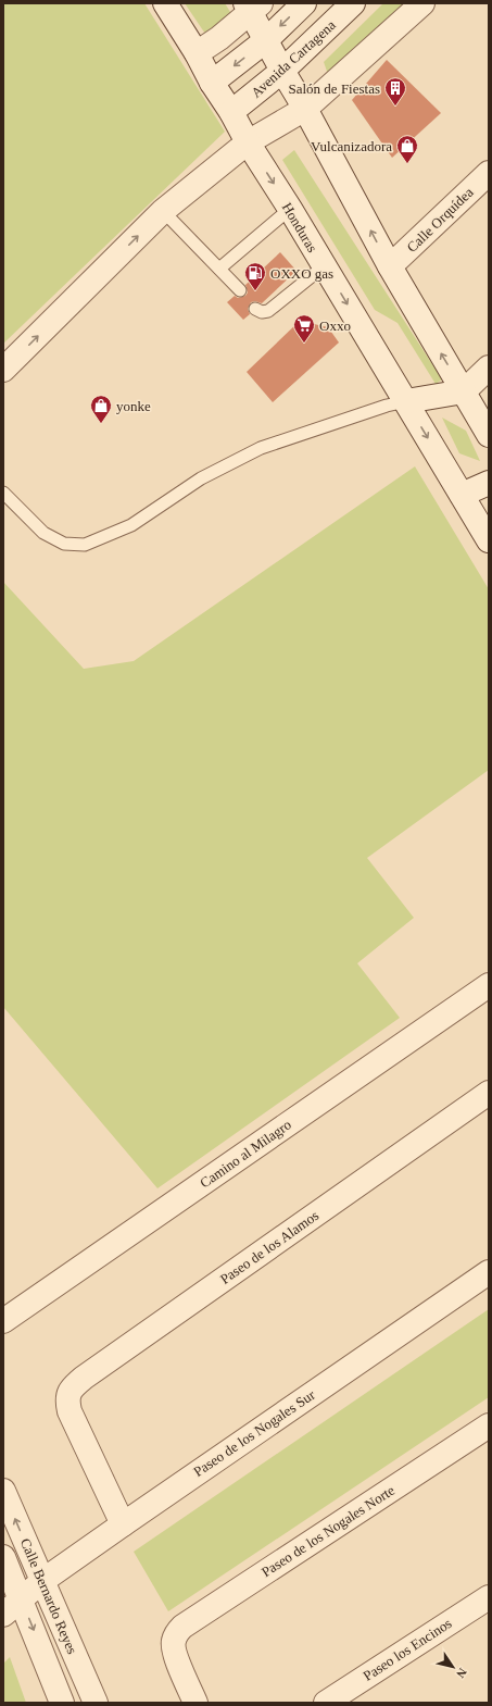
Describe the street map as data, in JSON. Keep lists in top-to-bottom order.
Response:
{
  "streets": {
    "street": [
      "Avenida Cartagena",
      "Calle Orquídea",
      "Honduras",
      "Camino al Milagro",
      "Paseo de los Alamos",
      "Paseo de los Nogales Sur",
      "Paseo de los Nogales Norte",
      "Calle Bernardo Reyes",
      "Paseo los Encinos"
    ]
  },
  "crossings": [
    ["Avenida Cartagena", "Honduras"],
    ["Paseo de los Alamos", "Paseo de los Nogales Sur"],
    ["Paseo de los Nogales Sur", "Calle Bernardo Reyes"]
  ],
  "places": {
    "building": ["Salón de Fiestas"],
    "shop": ["Vulcanizadora", "yonke"],
    "fuel station": ["OXXO gas"],
    "supermarket": ["Oxxo"]
  },
  "north": "bottom right"
}
